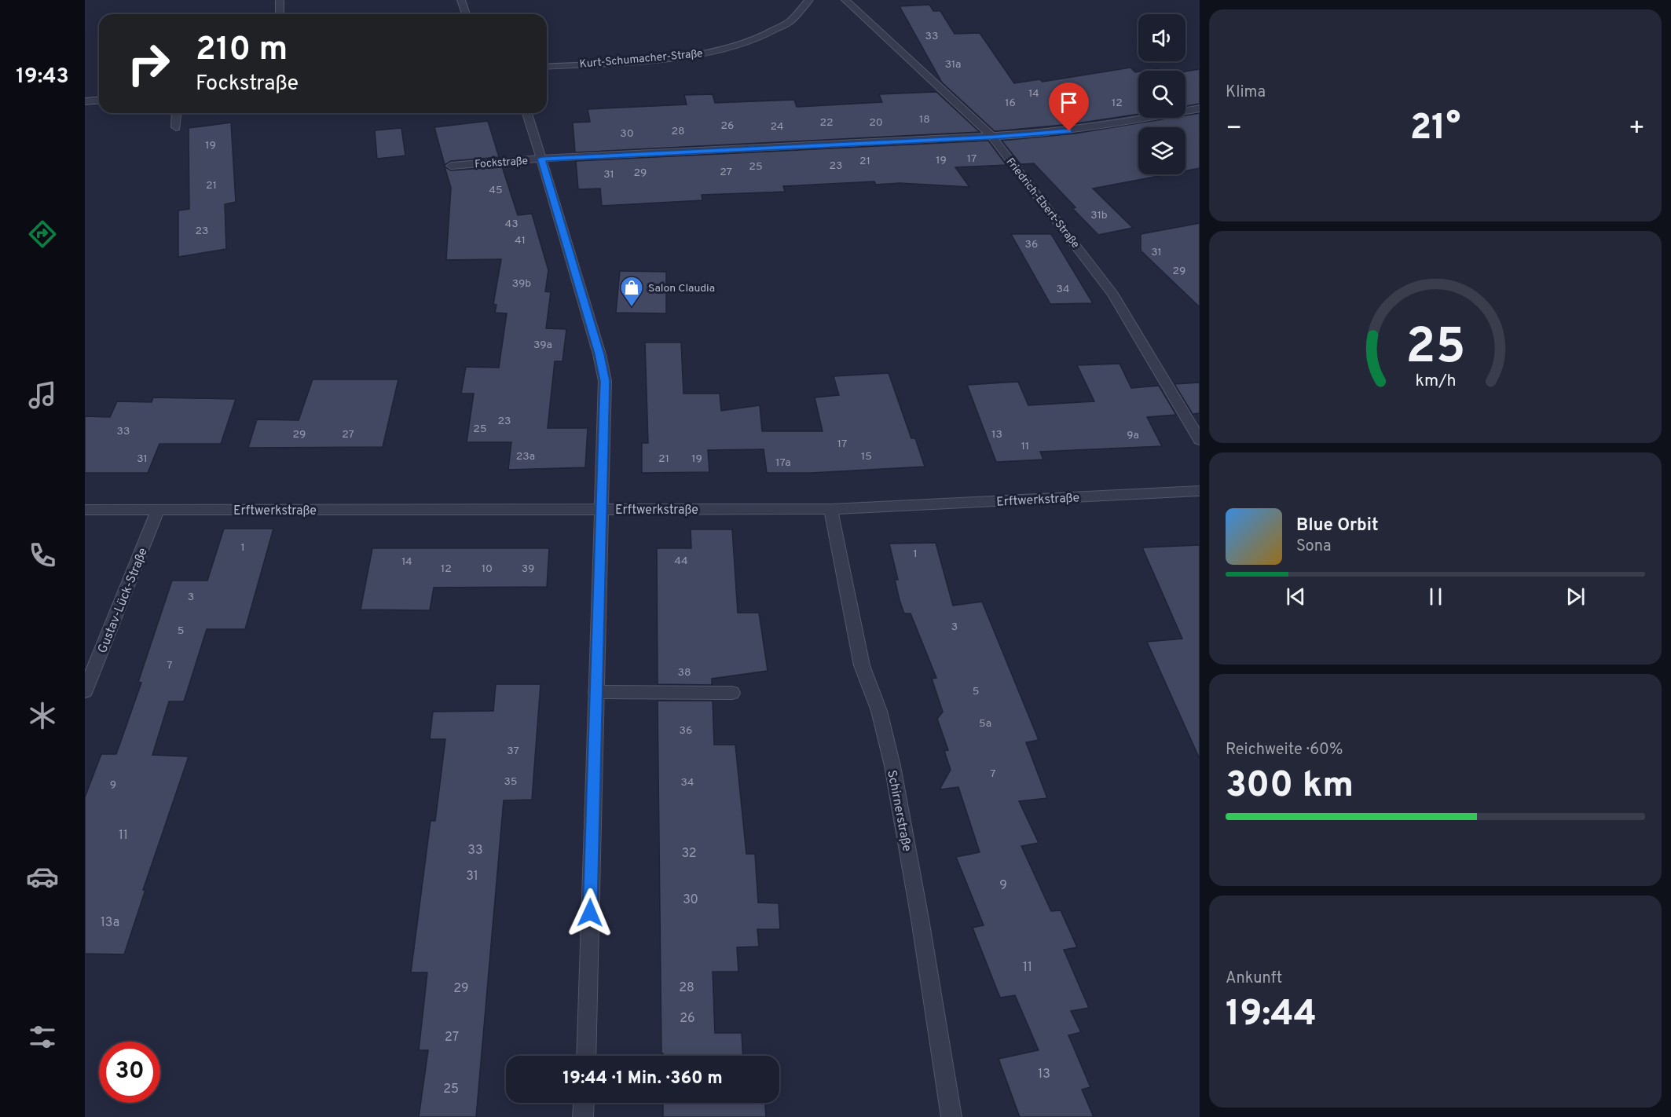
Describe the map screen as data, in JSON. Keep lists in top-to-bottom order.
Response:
{
  "streets": {
    "street": [
      "Kurt-Schumacher-Straße",
      "Fockstraße",
      "Friedrich-Ebert-Straße",
      "Erftwerkstraße",
      "Gustav-Lück-Straße",
      "Schirnerstraße"
    ]
  },
  "crossings": [
    ["Fockstraße", "Friedrich-Ebert-Straße"],
    ["Erftwerkstraße", "Gustav-Lück-Straße"],
    ["Erftwerkstraße", "Schirnerstraße"]
  ],
  "places": {
    "shop": ["Salon Claudia"]
  },
  "house_numbers": [
    "33",
    "31a",
    "14",
    "16",
    "12",
    "18",
    "22",
    "20",
    "26",
    "24",
    "28",
    "30",
    "19",
    "17",
    "19",
    "21",
    "23",
    "25",
    "27",
    "29",
    "31",
    "21",
    "45",
    "31b",
    "43",
    "23",
    "41",
    "36",
    "31",
    "29",
    "39b",
    "34",
    "39a",
    "23",
    "25",
    "33",
    "29",
    "27",
    "13",
    "9a",
    "17",
    "11",
    "23a",
    "15",
    "31",
    "21",
    "19",
    "17a",
    "1",
    "1",
    "44",
    "14",
    "12",
    "10",
    "39",
    "3",
    "3",
    "5",
    "7",
    "38",
    "5",
    "5a",
    "36",
    "37",
    "7",
    "35",
    "34",
    "9",
    "11",
    "33",
    "32",
    "31",
    "9",
    "30",
    "13a",
    "11",
    "28",
    "29",
    "26",
    "27",
    "13",
    "25"
  ],
  "page": {
    "tabs": "19:43",
    "tile": [
      "Klima",
      ["Reichweite · 60%", "300 km"],
      ["Ankunft", "19:44"]
    ],
    "turn": ["210 m", "Fockstraße"],
    "heat": ["−", "21°", "+"],
    "song": ["Blue Orbit", "Sona"],
    "limit": "30",
    "trip": "19:44 · 1 Min. · 360 m",
    "gauge": ["25", "km/h"]
  }
}
